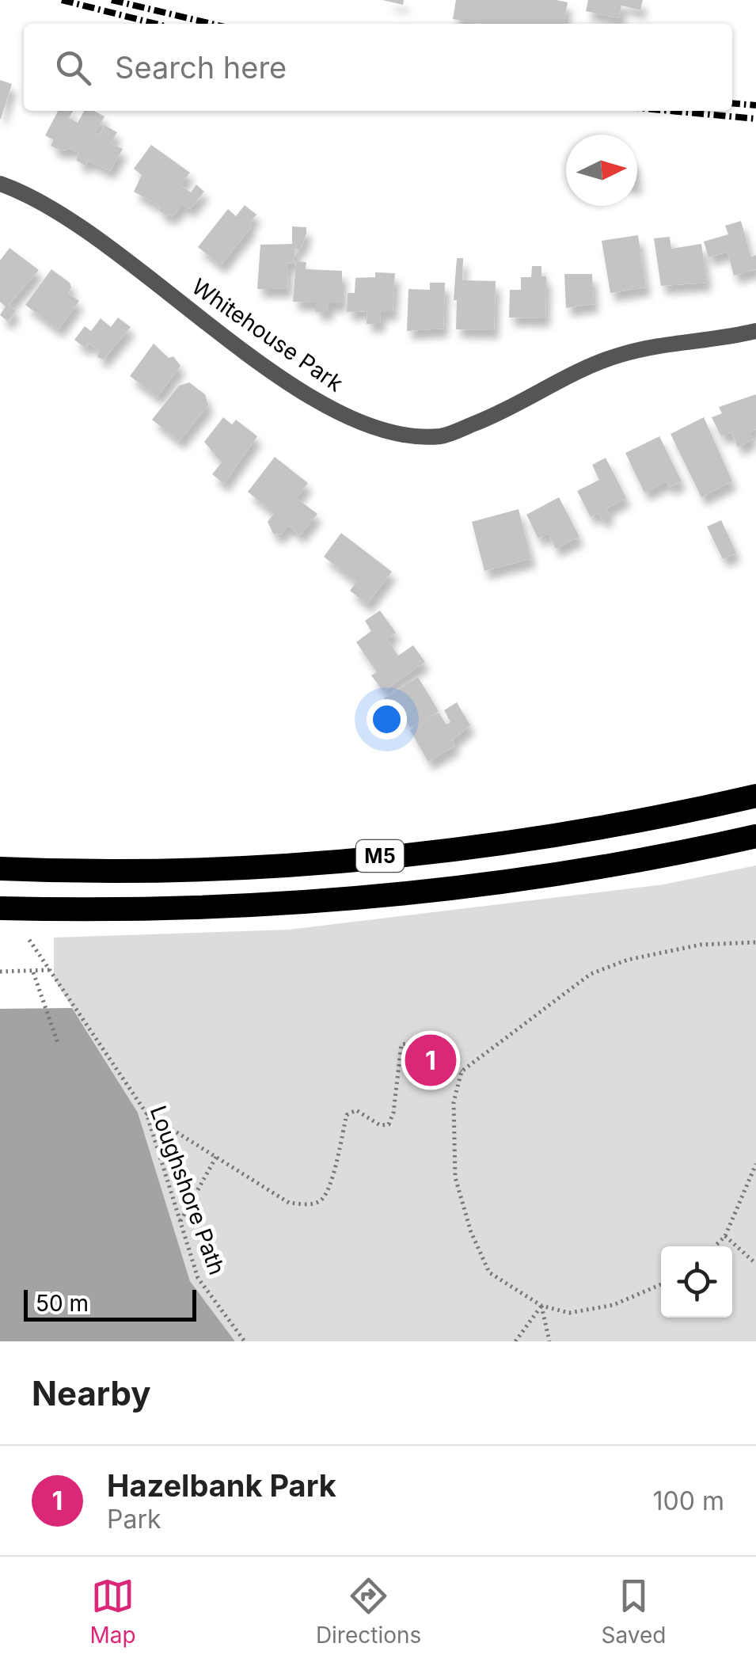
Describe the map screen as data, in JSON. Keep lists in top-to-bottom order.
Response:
{
  "streets": {
    "highway": ["M5"],
    "street": ["Whitehouse Park"],
    "path": ["Loughshore Path"]
  },
  "scale_bar": "50 m",
  "north": "right",
  "page": {
    "search": "Search here",
    "pins": "1",
    "scale": "50 m",
    "heading": "Nearby",
    "list": [
      {
        "mark": "1",
        "name": "Hazelbank Park",
        "note": "Park",
        "value": "100 m"
      }
    ],
    "nav": ["Map", "Directions", "Saved"]
  }
}
